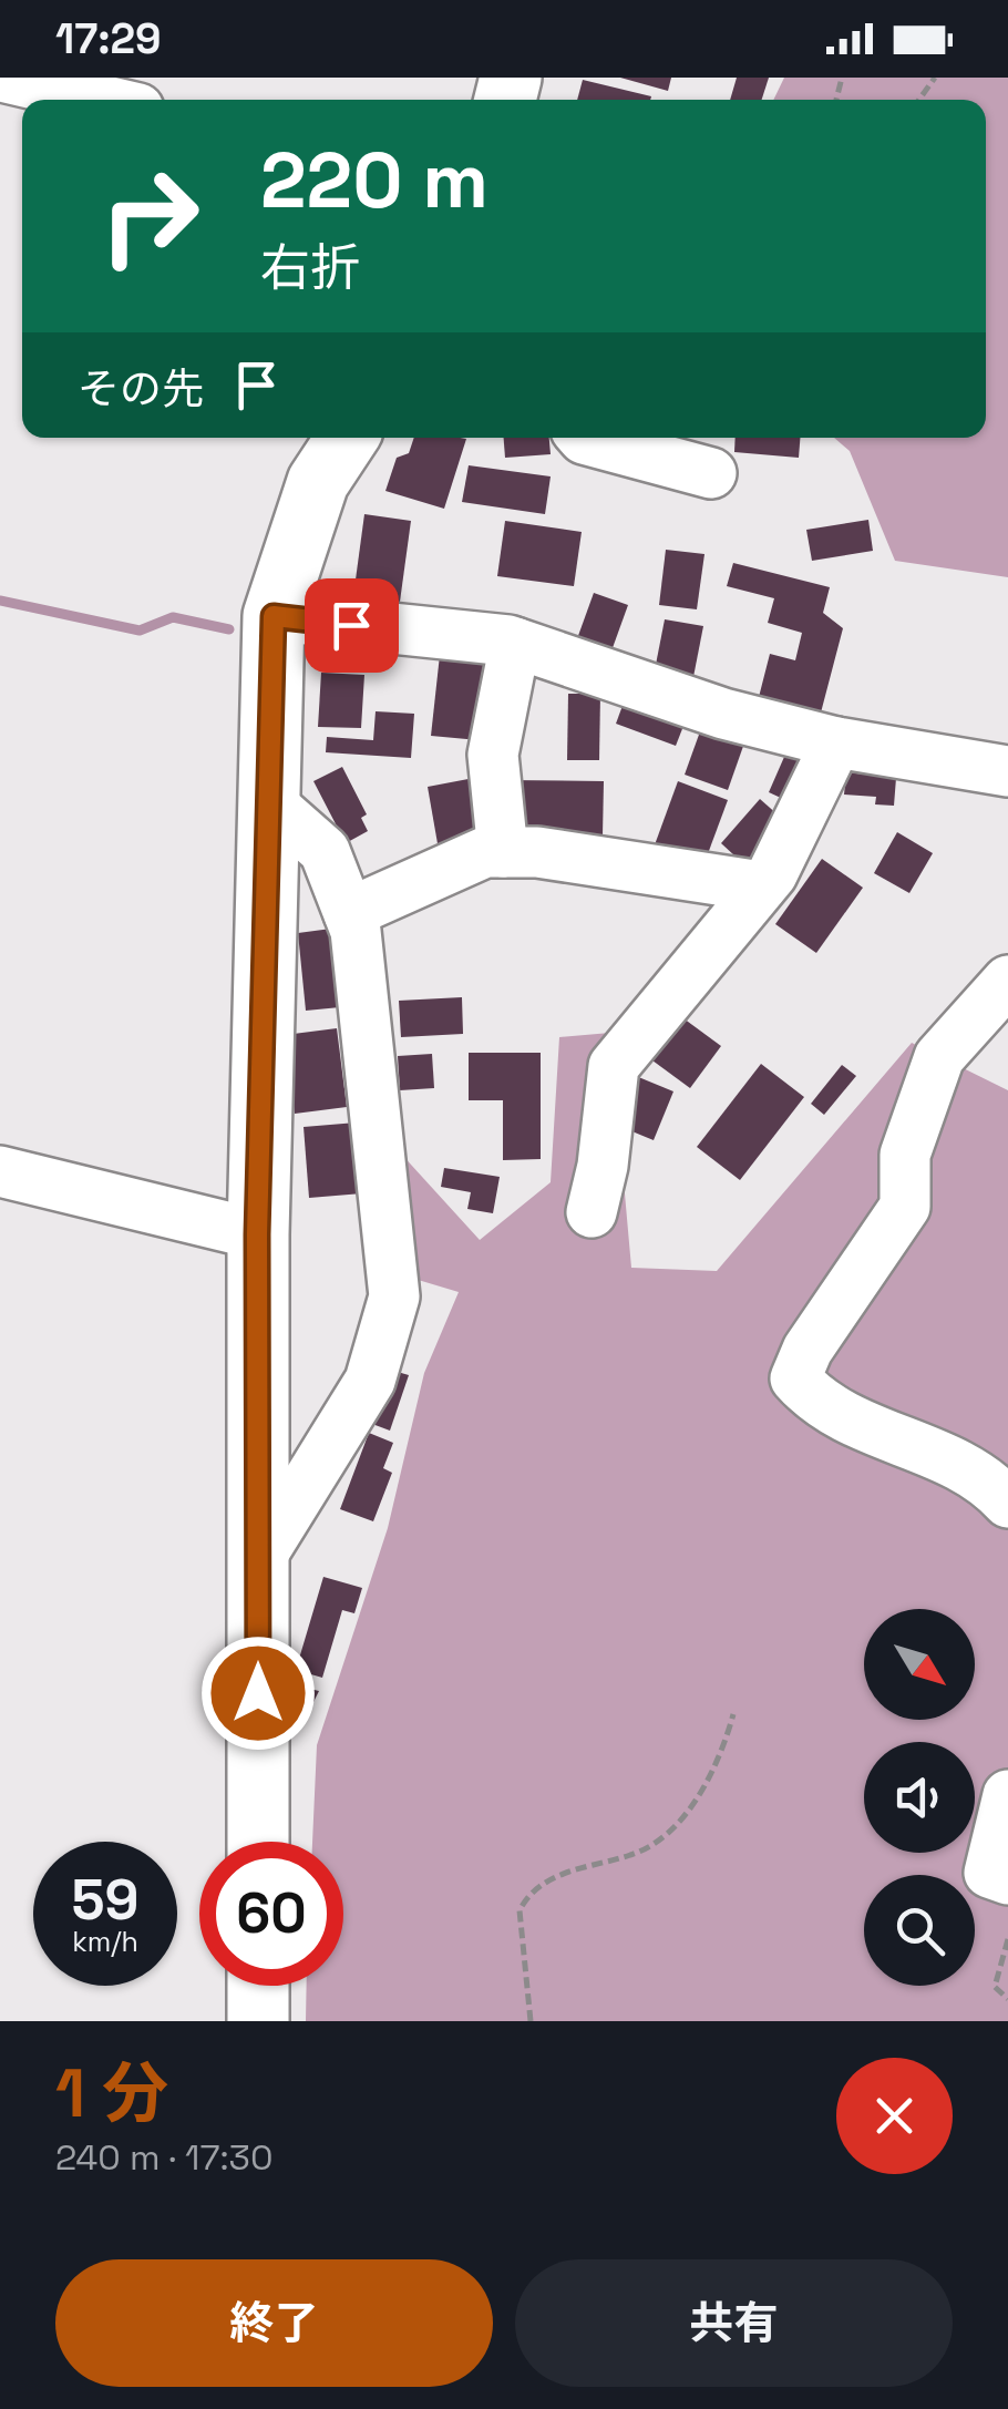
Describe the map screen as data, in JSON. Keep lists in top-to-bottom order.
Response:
{
  "north": "bottom right",
  "page": {
    "status": "17:29",
    "turn": ["220 m", "右折"],
    "then": "その先",
    "speed": "59 km/h",
    "limit": "60",
    "heading": ["1 分", "240 m · 17:30"],
    "buttons": ["終了", "共有"]
  }
}
